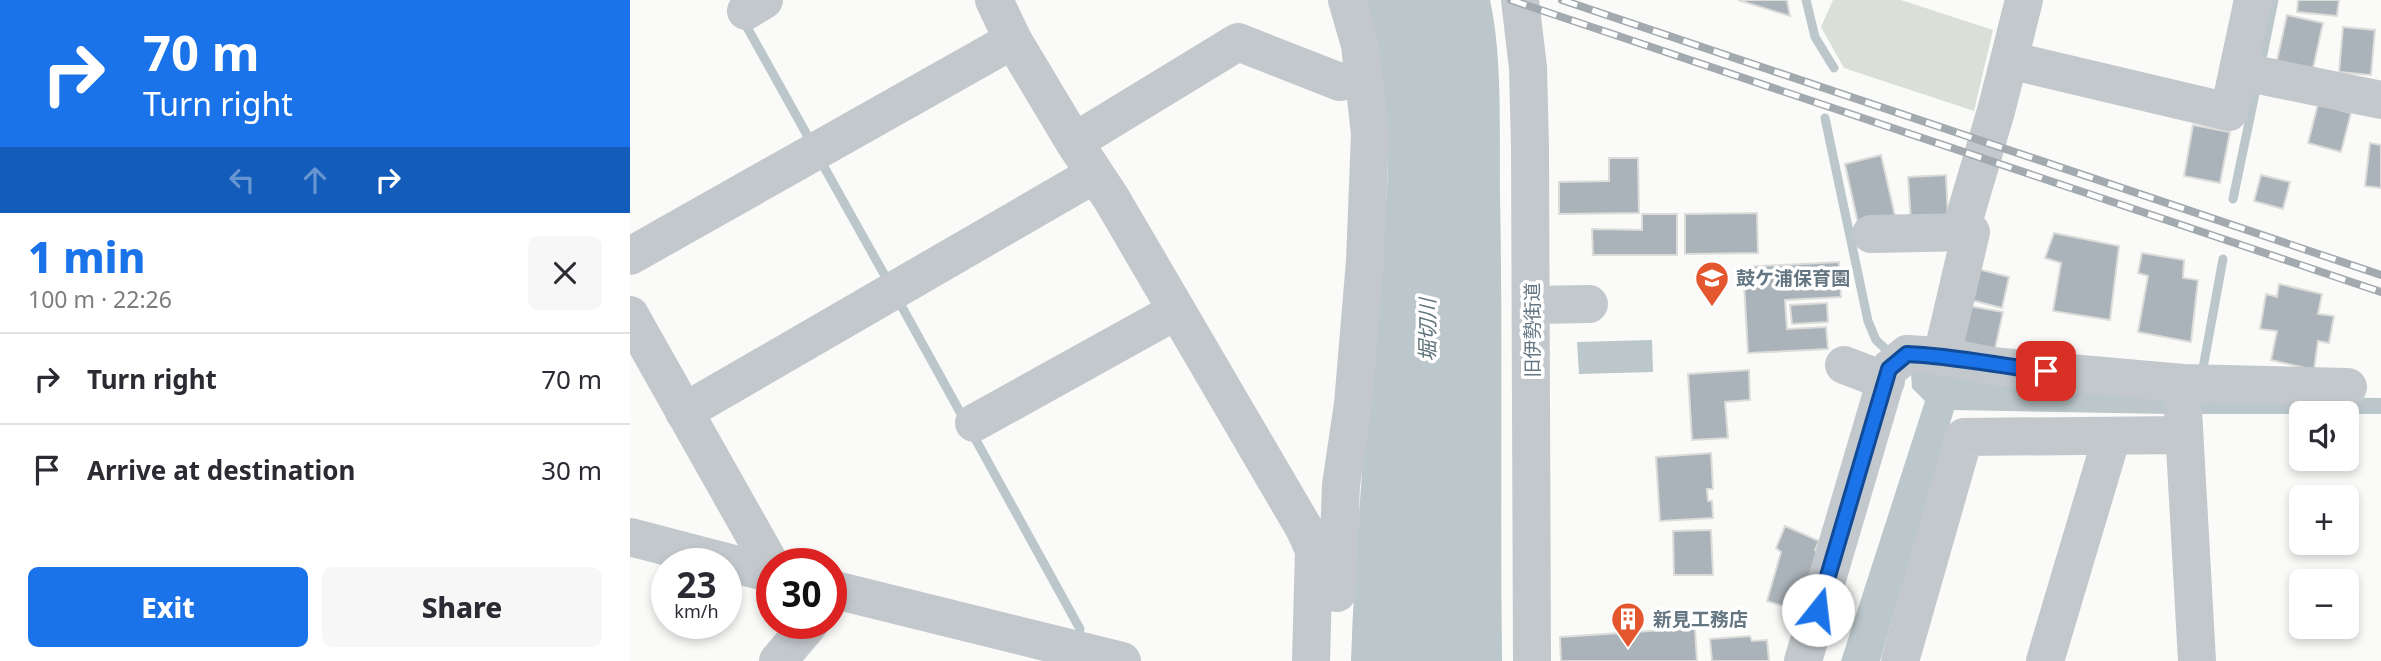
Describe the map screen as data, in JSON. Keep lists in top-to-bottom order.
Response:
{
  "streets": {
    "street": ["旧伊勢街道"]
  },
  "water": ["堀切川"],
  "places": {
    "school or university": ["鼓ケ浦保育園"],
    "building": ["新見工務店"]
  },
  "page": {
    "turn": ["70 m", "Turn right"],
    "heading": ["1 min", "100 m · 22:26"],
    "list": [
      {
        "name": "Turn right",
        "value": "70 m"
      },
      {
        "name": "Arrive at destination",
        "value": "30 m"
      }
    ],
    "map_buttons": ["+", "−"],
    "speed": "23 km/h",
    "limit": "30",
    "buttons": ["Exit", "Share"]
  }
}
